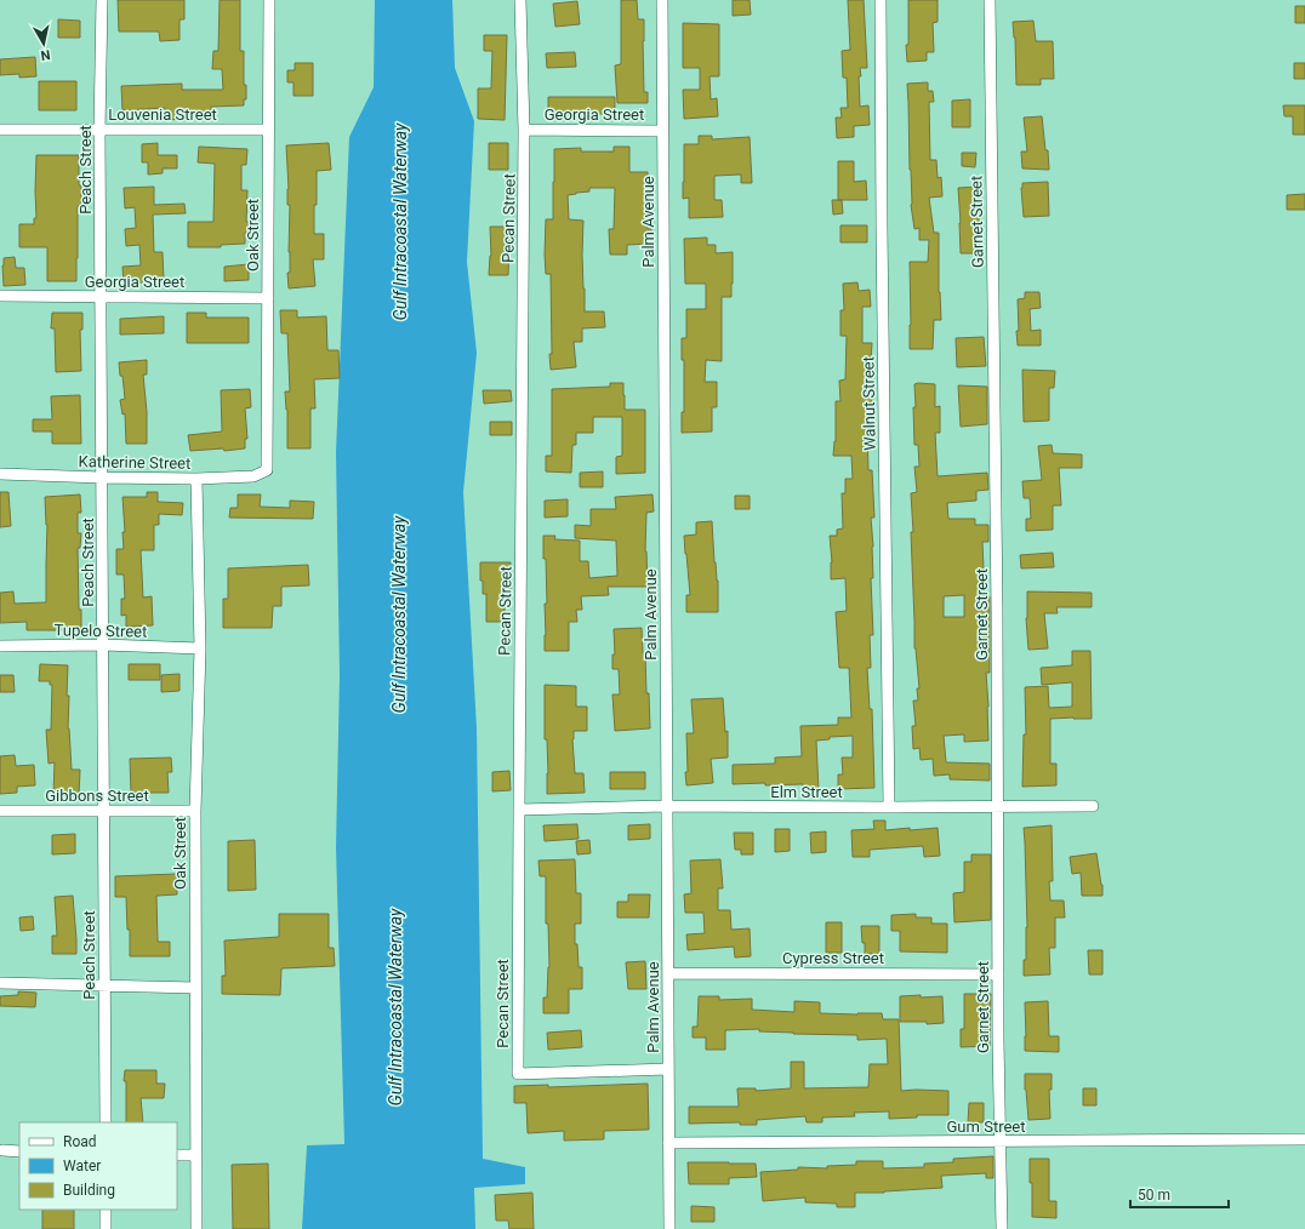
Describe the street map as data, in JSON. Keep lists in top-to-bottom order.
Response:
{
  "streets": {
    "street": [
      "Louvenia Street",
      "Georgia Street",
      "Peach Street",
      "Pecan Street",
      "Palm Avenue",
      "Garnet Street",
      "Oak Street",
      "Walnut Street",
      "Katherine Street",
      "Tupelo Street",
      "Elm Street",
      "Gibbons Street",
      "Cypress Street",
      "Gum Street"
    ]
  },
  "crossings": [
    ["Louvenia Street", "Peach Street"],
    ["Louvenia Street", "Oak Street"],
    ["Georgia Street", "Peach Street"],
    ["Georgia Street", "Pecan Street"],
    ["Georgia Street", "Palm Avenue"],
    ["Georgia Street", "Oak Street"],
    ["Peach Street", "Katherine Street"],
    ["Peach Street", "Tupelo Street"],
    ["Peach Street", "Gibbons Street"],
    ["Pecan Street", "Palm Avenue"],
    ["Pecan Street", "Elm Street"],
    ["Palm Avenue", "Elm Street"],
    ["Palm Avenue", "Cypress Street"],
    ["Palm Avenue", "Gum Street"],
    ["Garnet Street", "Elm Street"],
    ["Garnet Street", "Cypress Street"],
    ["Garnet Street", "Gum Street"],
    ["Oak Street", "Katherine Street"],
    ["Oak Street", "Tupelo Street"],
    ["Oak Street", "Gibbons Street"],
    ["Walnut Street", "Elm Street"]
  ],
  "water": ["Gulf Intracoastal Waterway"],
  "legend": ["Road", "Water", "Building"],
  "scale_bar": "50 m",
  "north": "bottom"
}
